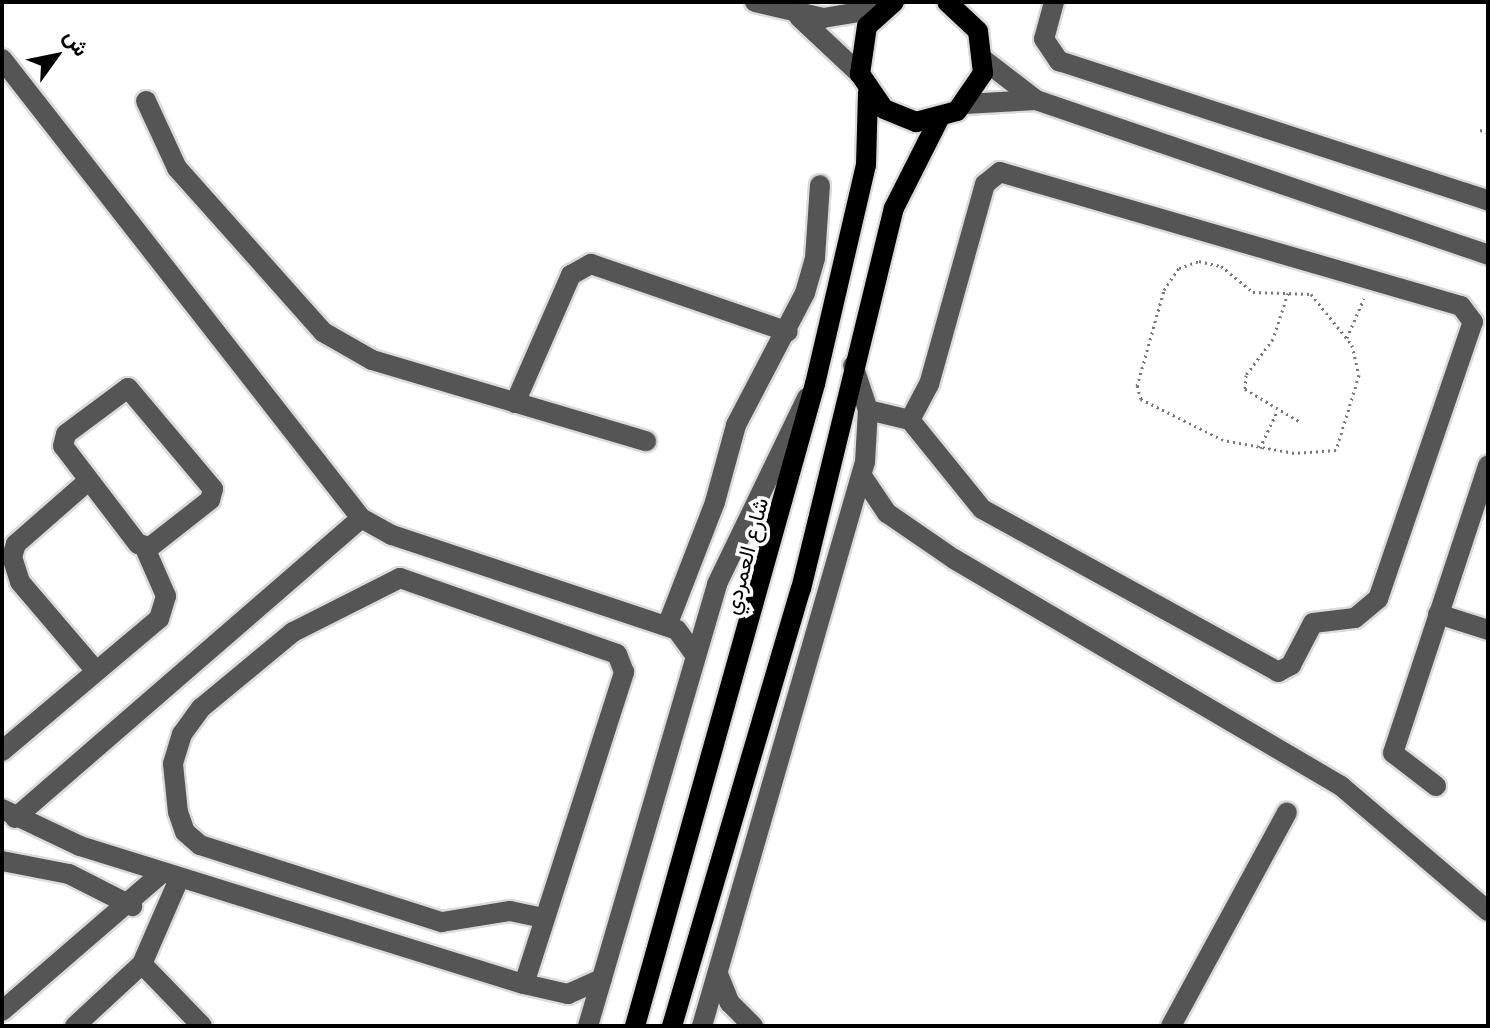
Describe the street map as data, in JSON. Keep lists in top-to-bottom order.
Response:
{
  "streets": {
    "main road": ["شارع العمردي"]
  },
  "north": "top right"
}
